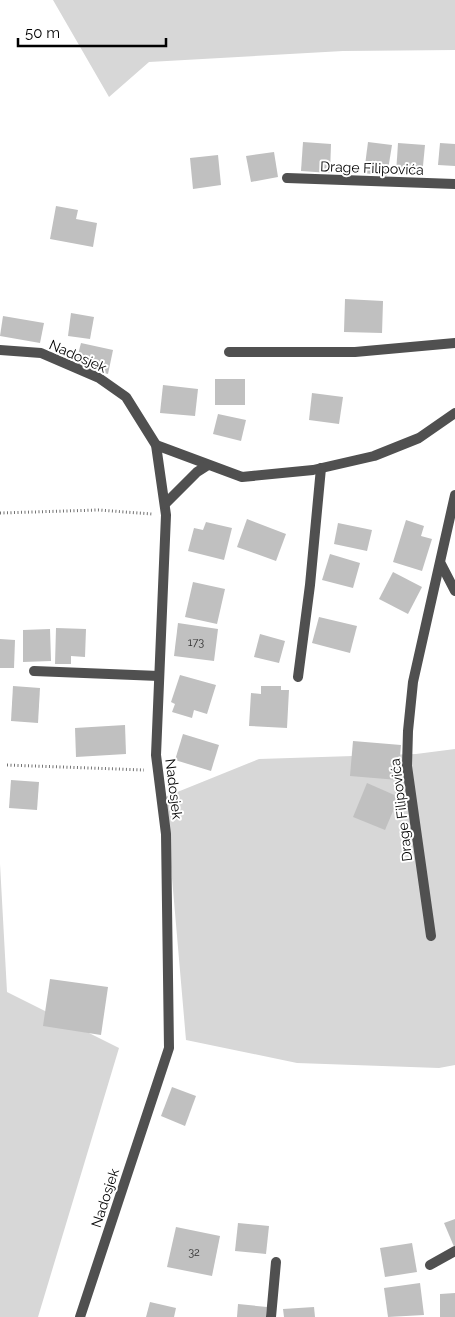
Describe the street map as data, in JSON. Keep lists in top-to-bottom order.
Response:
{
  "streets": {
    "street": ["Drage Filipovića", "Nadosjek"]
  },
  "house_numbers": ["173", "32"],
  "scale_bar": "50 m"
}
